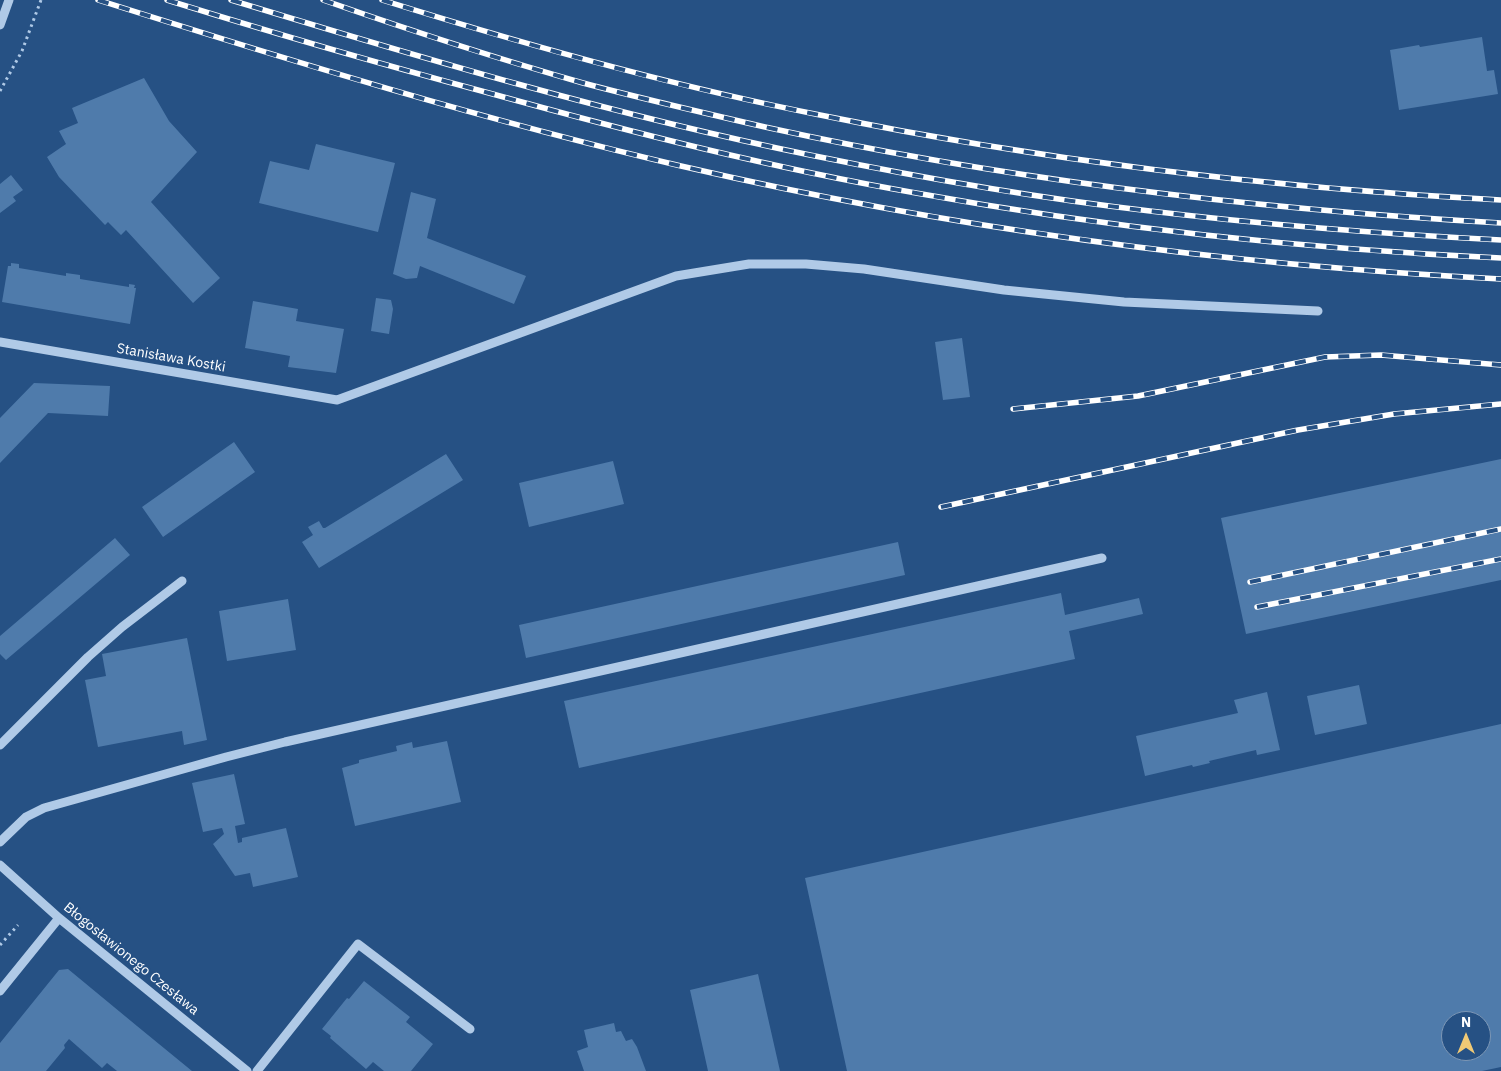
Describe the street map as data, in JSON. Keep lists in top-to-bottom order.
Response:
{
  "streets": {
    "street": ["Stanisława Kostki", "Błogosławionego Czesława"]
  },
  "north": "top"
}
